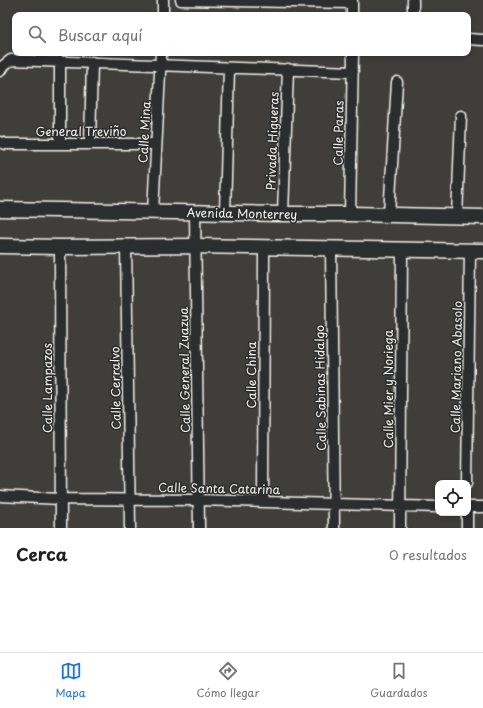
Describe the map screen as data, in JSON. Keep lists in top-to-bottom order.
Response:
{
  "streets": {
    "street": [
      "General Treviño",
      "Calle Mina",
      "Calle Paras",
      "Privada Higueras",
      "Avenida Monterrey",
      "Calle Mariano Abasolo",
      "Calle General Zuazua",
      "Calle China",
      "Calle Lampazos",
      "Calle Cerralvo",
      "Calle Sabinas Hidalgo",
      "Calle Mier y Noriega",
      "Calle Santa Catarina"
    ]
  },
  "crossings": [
    ["General Treviño", "Calle Mina"],
    ["Calle Mina", "Avenida Monterrey"],
    ["Calle Paras", "Avenida Monterrey"],
    ["Privada Higueras", "Avenida Monterrey"],
    ["Avenida Monterrey", "Calle General Zuazua"],
    ["Calle General Zuazua", "Calle Santa Catarina"],
    ["Calle China", "Calle Santa Catarina"],
    ["Calle Lampazos", "Calle Santa Catarina"],
    ["Calle Cerralvo", "Calle Santa Catarina"],
    ["Calle Sabinas Hidalgo", "Calle Santa Catarina"],
    ["Calle Mier y Noriega", "Calle Santa Catarina"]
  ],
  "page": {
    "search": "Buscar aquí",
    "heading": ["Cerca", "0 resultados"],
    "nav": ["Mapa", "Cómo llegar", "Guardados"]
  }
}
